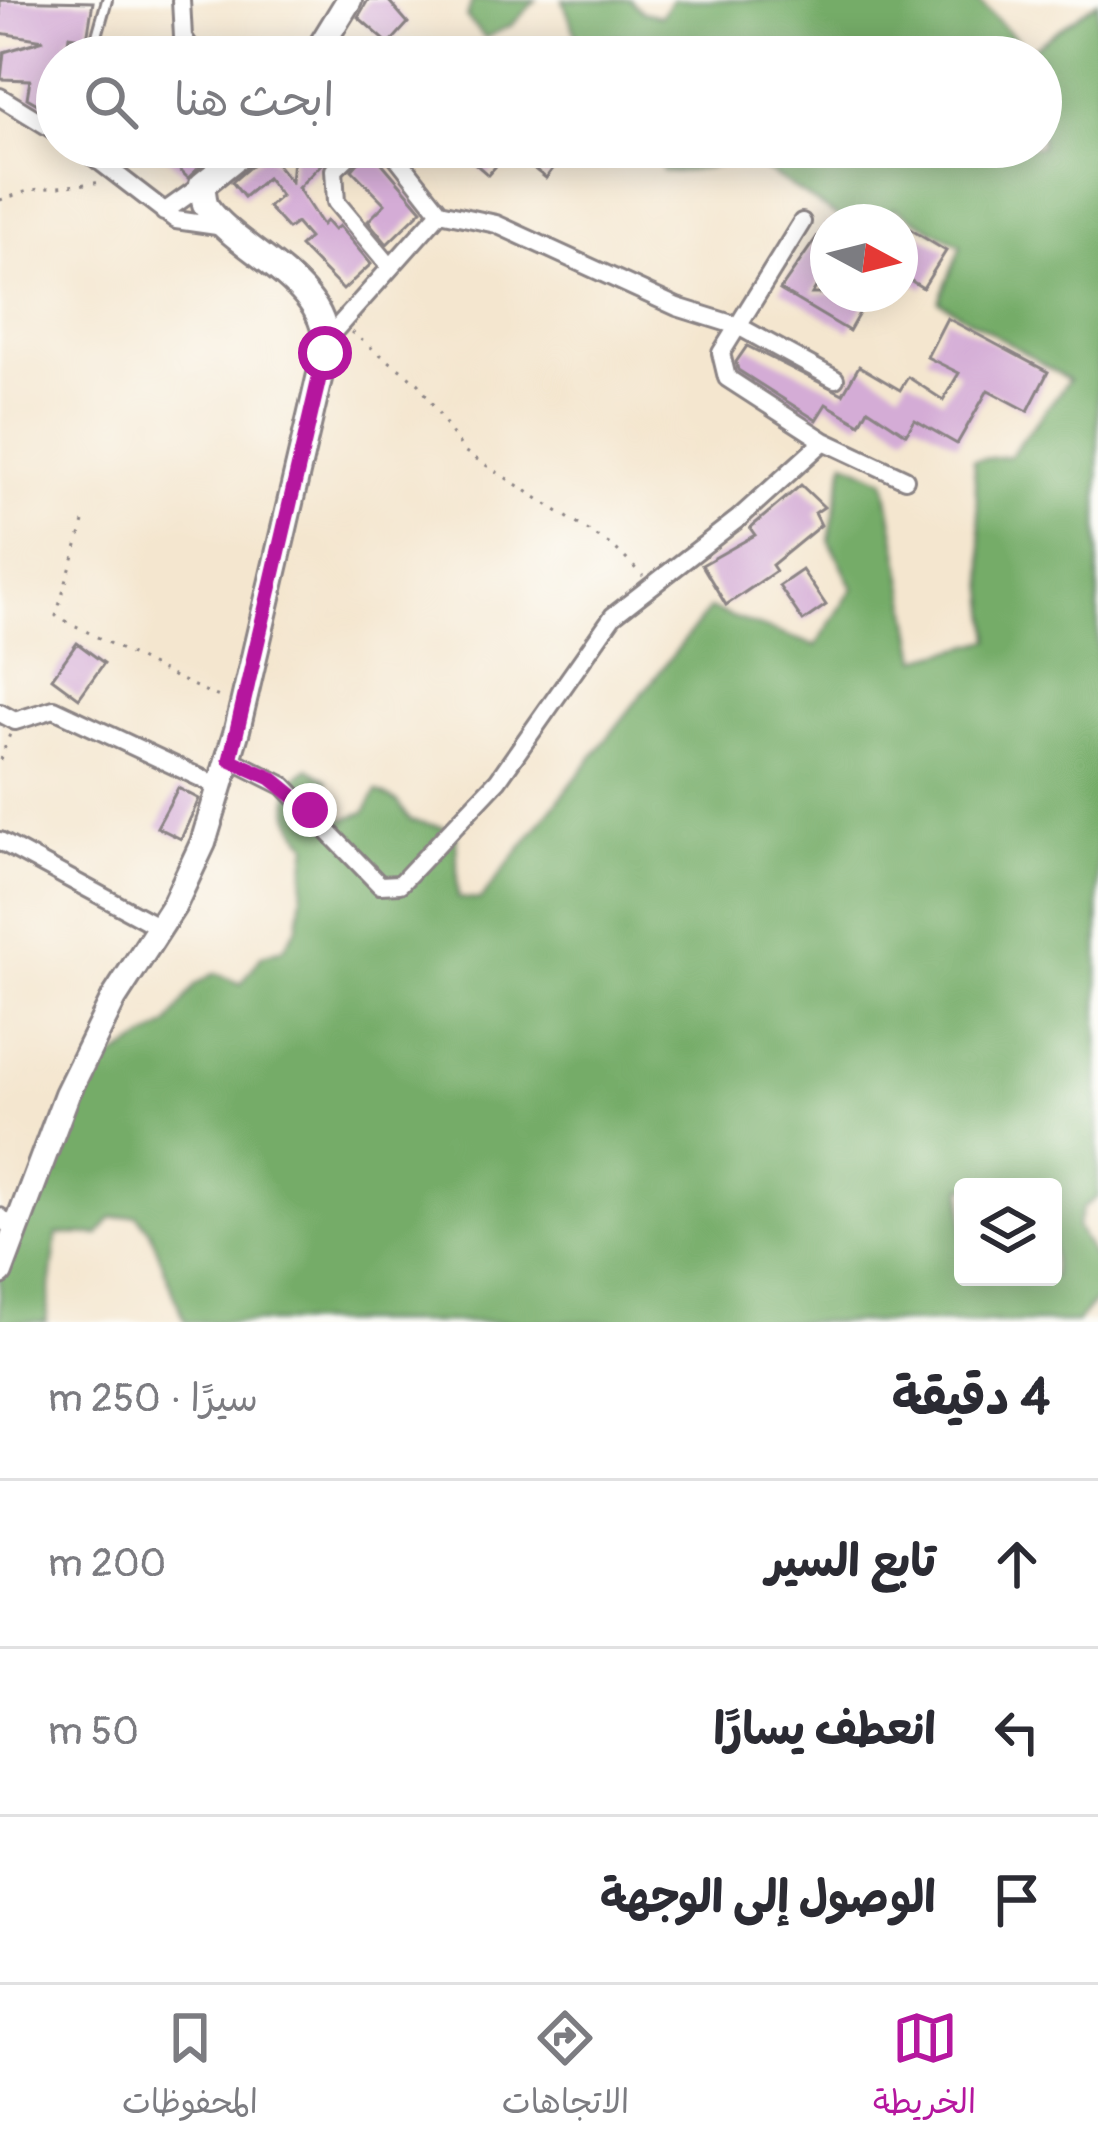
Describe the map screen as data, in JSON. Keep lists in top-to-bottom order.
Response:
{
  "north": "right",
  "page": {
    "search": "ابحث هنا",
    "heading": ["4 دقيقة", "سيرًا · 250 m"],
    "list": [
      ["تابع السير", "200 m"],
      ["انعطف يسارًا", "50 m"],
      "الوصول إلى الوجهة"
    ],
    "nav": ["الخريطة", "الاتجاهات", "المحفوظات"]
  }
}
